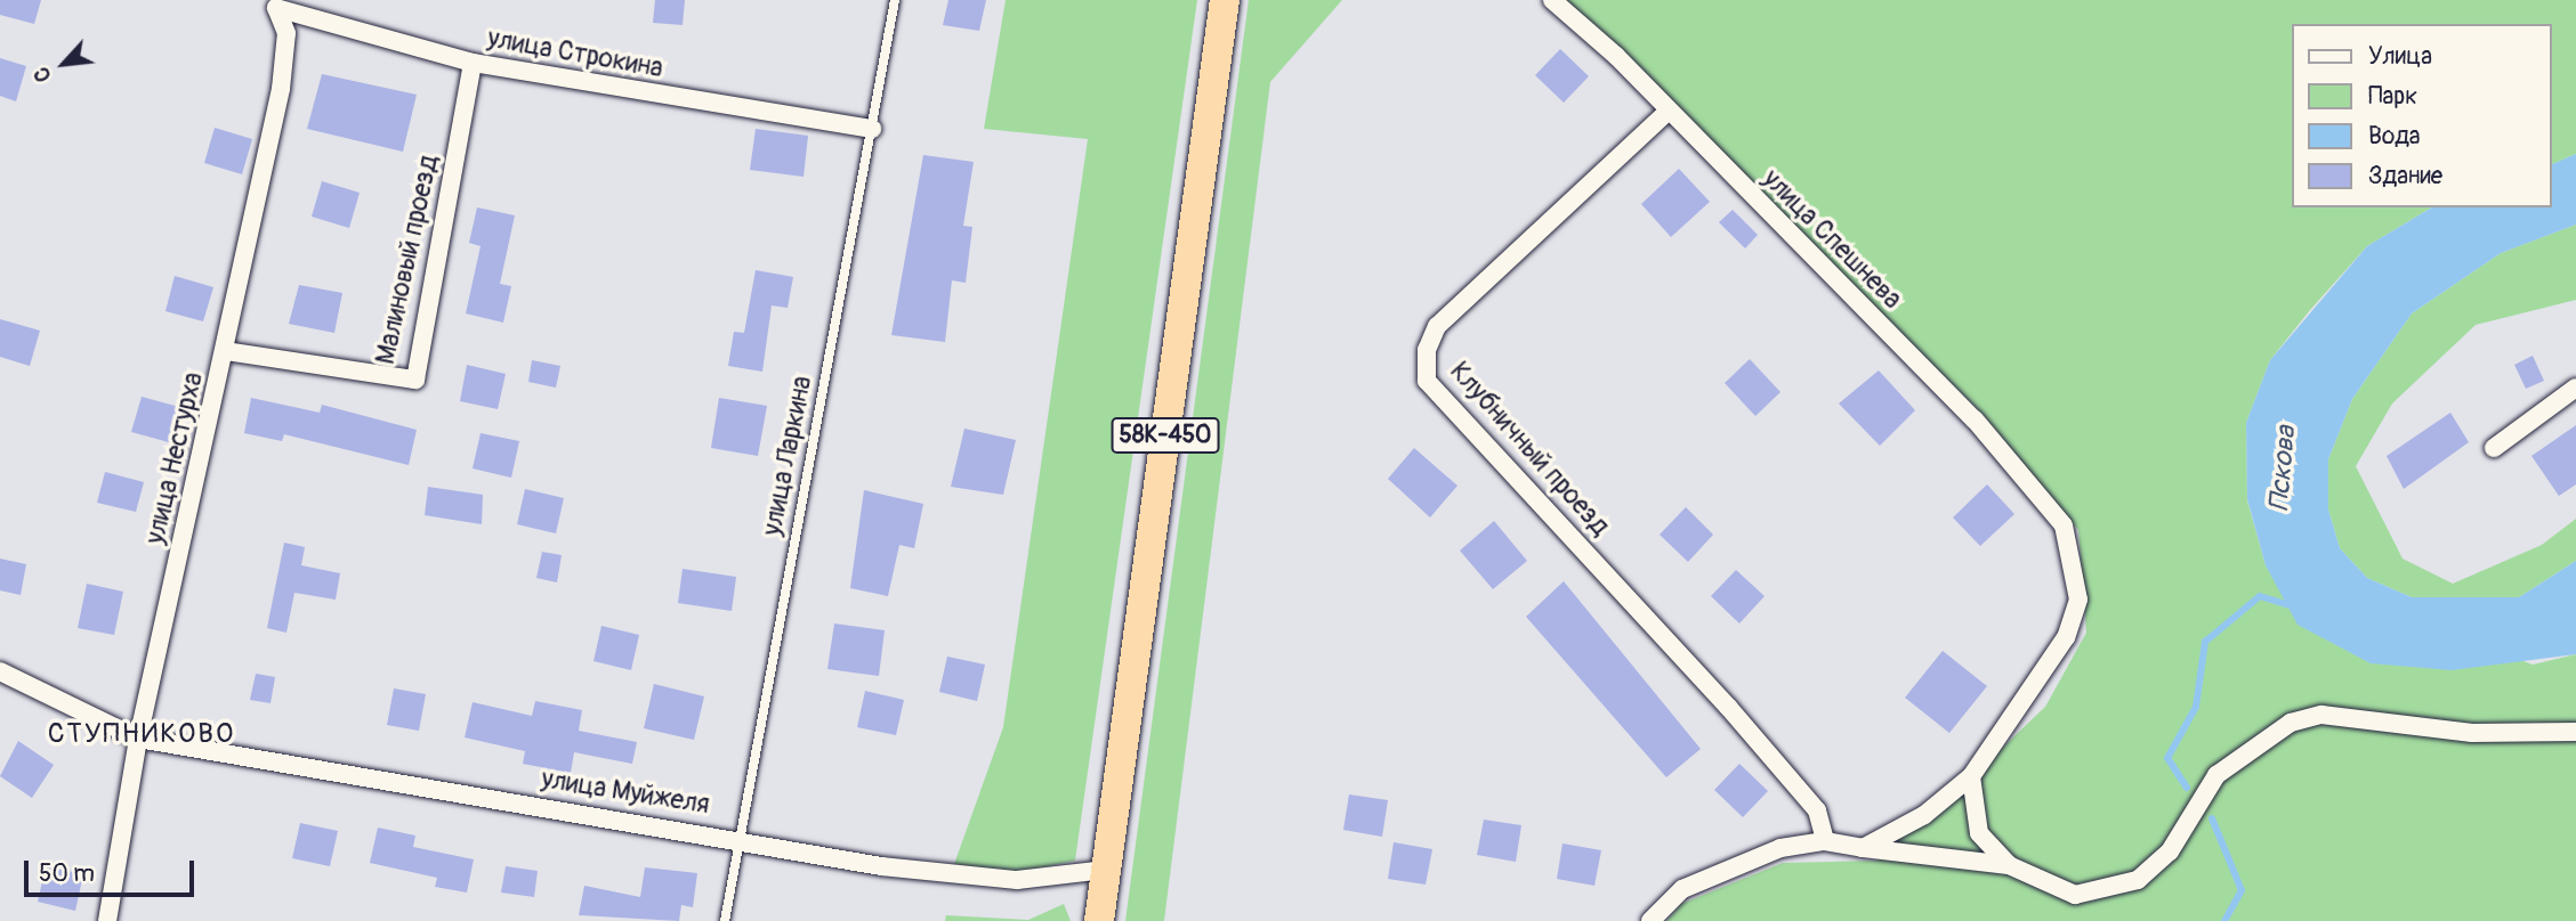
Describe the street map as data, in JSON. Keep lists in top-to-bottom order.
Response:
{
  "streets": {
    "highway": ["58К-450"],
    "street": [
      "улица Строкина",
      "улица Спешнева",
      "Малиновый проезд",
      "Клубничный проезд",
      "улица Нестурха",
      "улица Муйжеля"
    ],
    "lane": ["улица Ларкина"]
  },
  "crossings": [
    ["улица Строкина", "Малиновый проезд"],
    ["улица Строкина", "улица Ларкина"],
    ["улица Строкина", "улица Нестурха"],
    ["улица Спешнева", "Клубничный проезд"],
    ["Малиновый проезд", "улица Нестурха"],
    ["58К-450", "улица Муйжеля"],
    ["улица Ларкина", "улица Муйжеля"],
    ["улица Нестурха", "улица Муйжеля"]
  ],
  "districts": ["СТУПНИКОВО"],
  "water": ["Пскова"],
  "legend": [
    "Улица",
    "Парк",
    "Вода",
    "Здание"
  ],
  "scale_bar": "50 m",
  "north": "bottom left"
}
